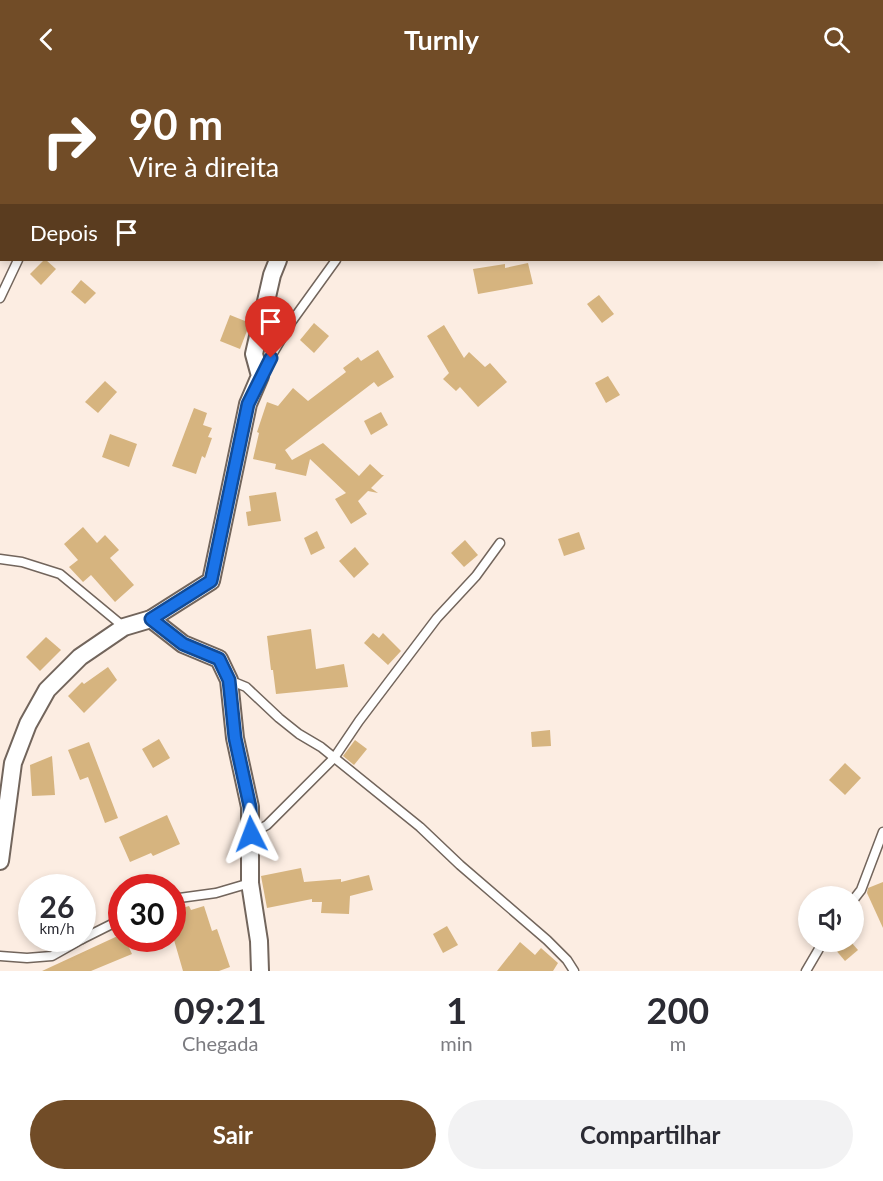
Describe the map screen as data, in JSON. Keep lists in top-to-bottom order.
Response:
{
  "page": {
    "header": "Turnly",
    "turn": ["90 m", "Vire à direita"],
    "then": "Depois",
    "speed": "26 km/h",
    "limit": "30",
    "eta": [
      "09:21",
      "Chegada",
      "1",
      "min",
      "200",
      "m"
    ],
    "buttons": ["Sair", "Compartilhar"]
  }
}
